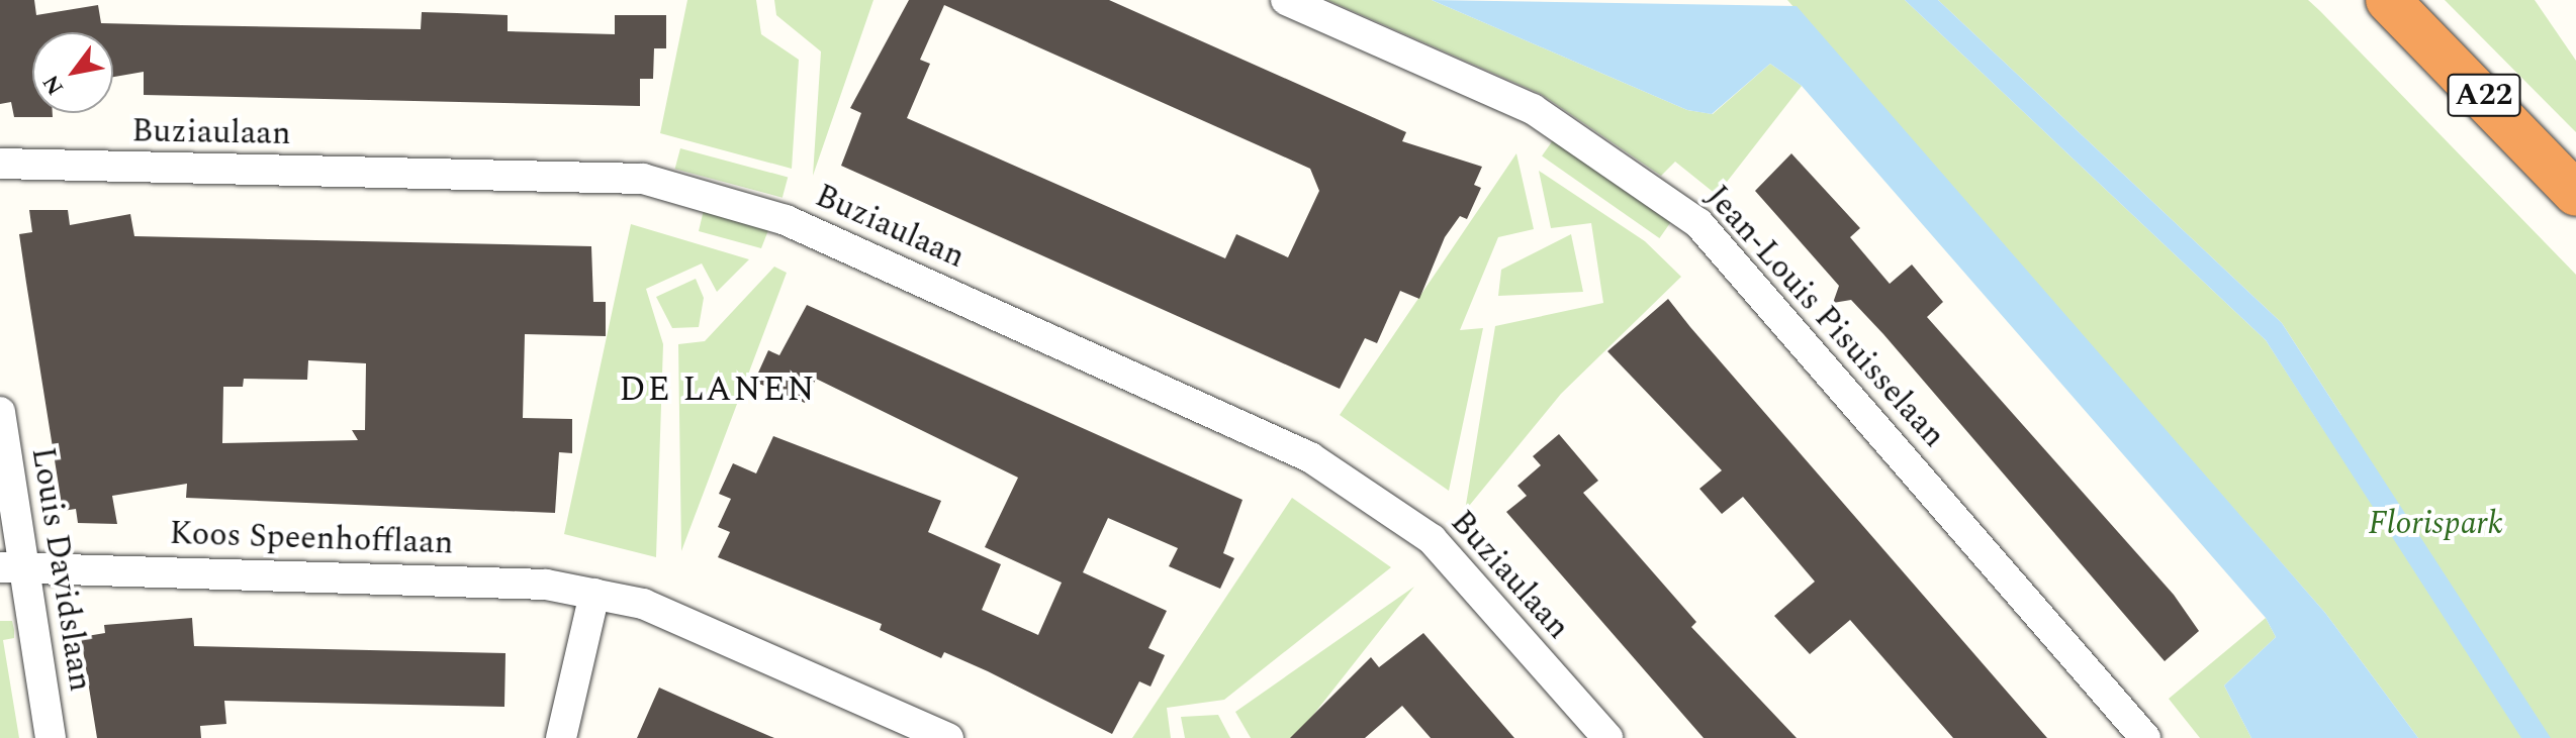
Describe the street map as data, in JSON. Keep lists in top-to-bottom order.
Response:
{
  "streets": {
    "highway": ["A22"],
    "street": [
      "Buziaulaan",
      "Jean-Louis Pisuisselaan",
      "Koos Speenhofflaan",
      "Louis Davidslaan"
    ]
  },
  "crossings": [
    ["Koos Speenhofflaan", "Louis Davidslaan"]
  ],
  "districts": ["DE LANEN"],
  "parks": ["Florispark"],
  "north": "bottom left"
}
